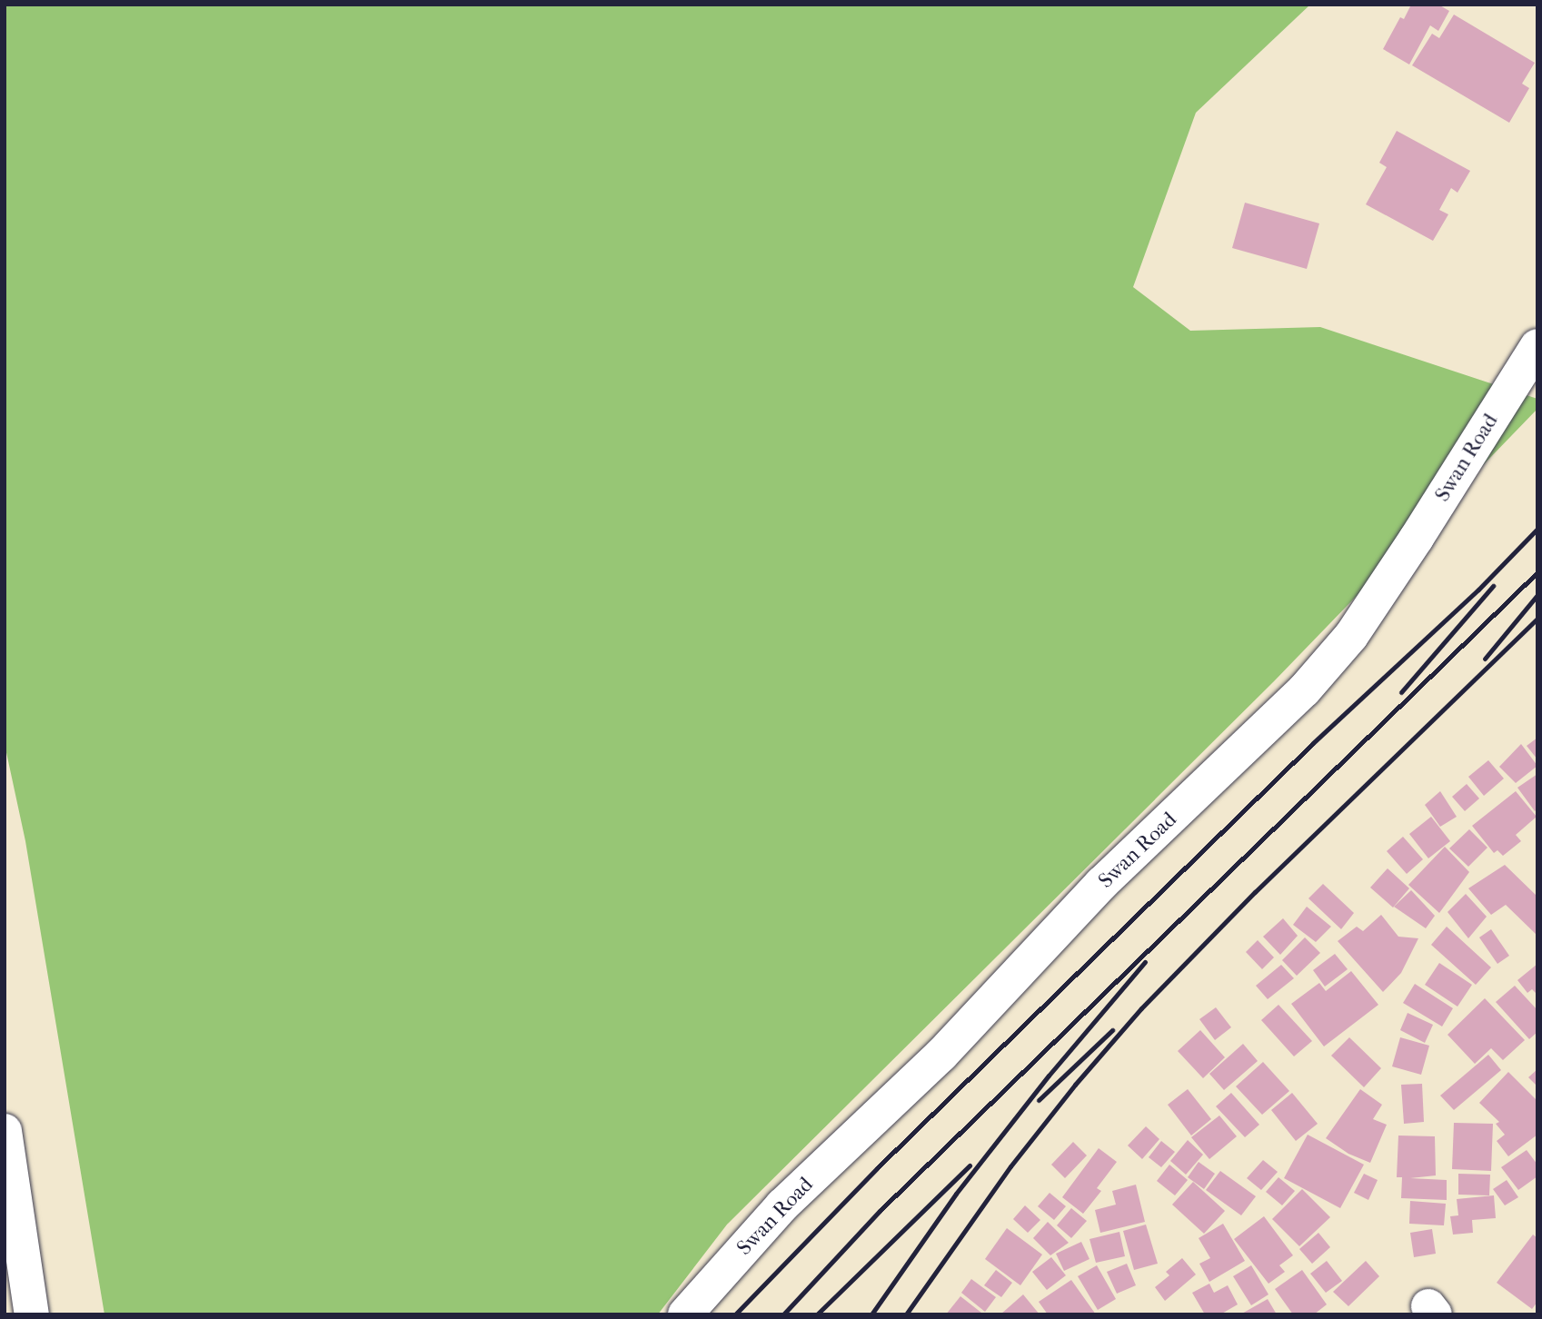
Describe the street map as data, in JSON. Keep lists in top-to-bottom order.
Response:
{
  "streets": {
    "street": ["Swan Road"]
  }
}
